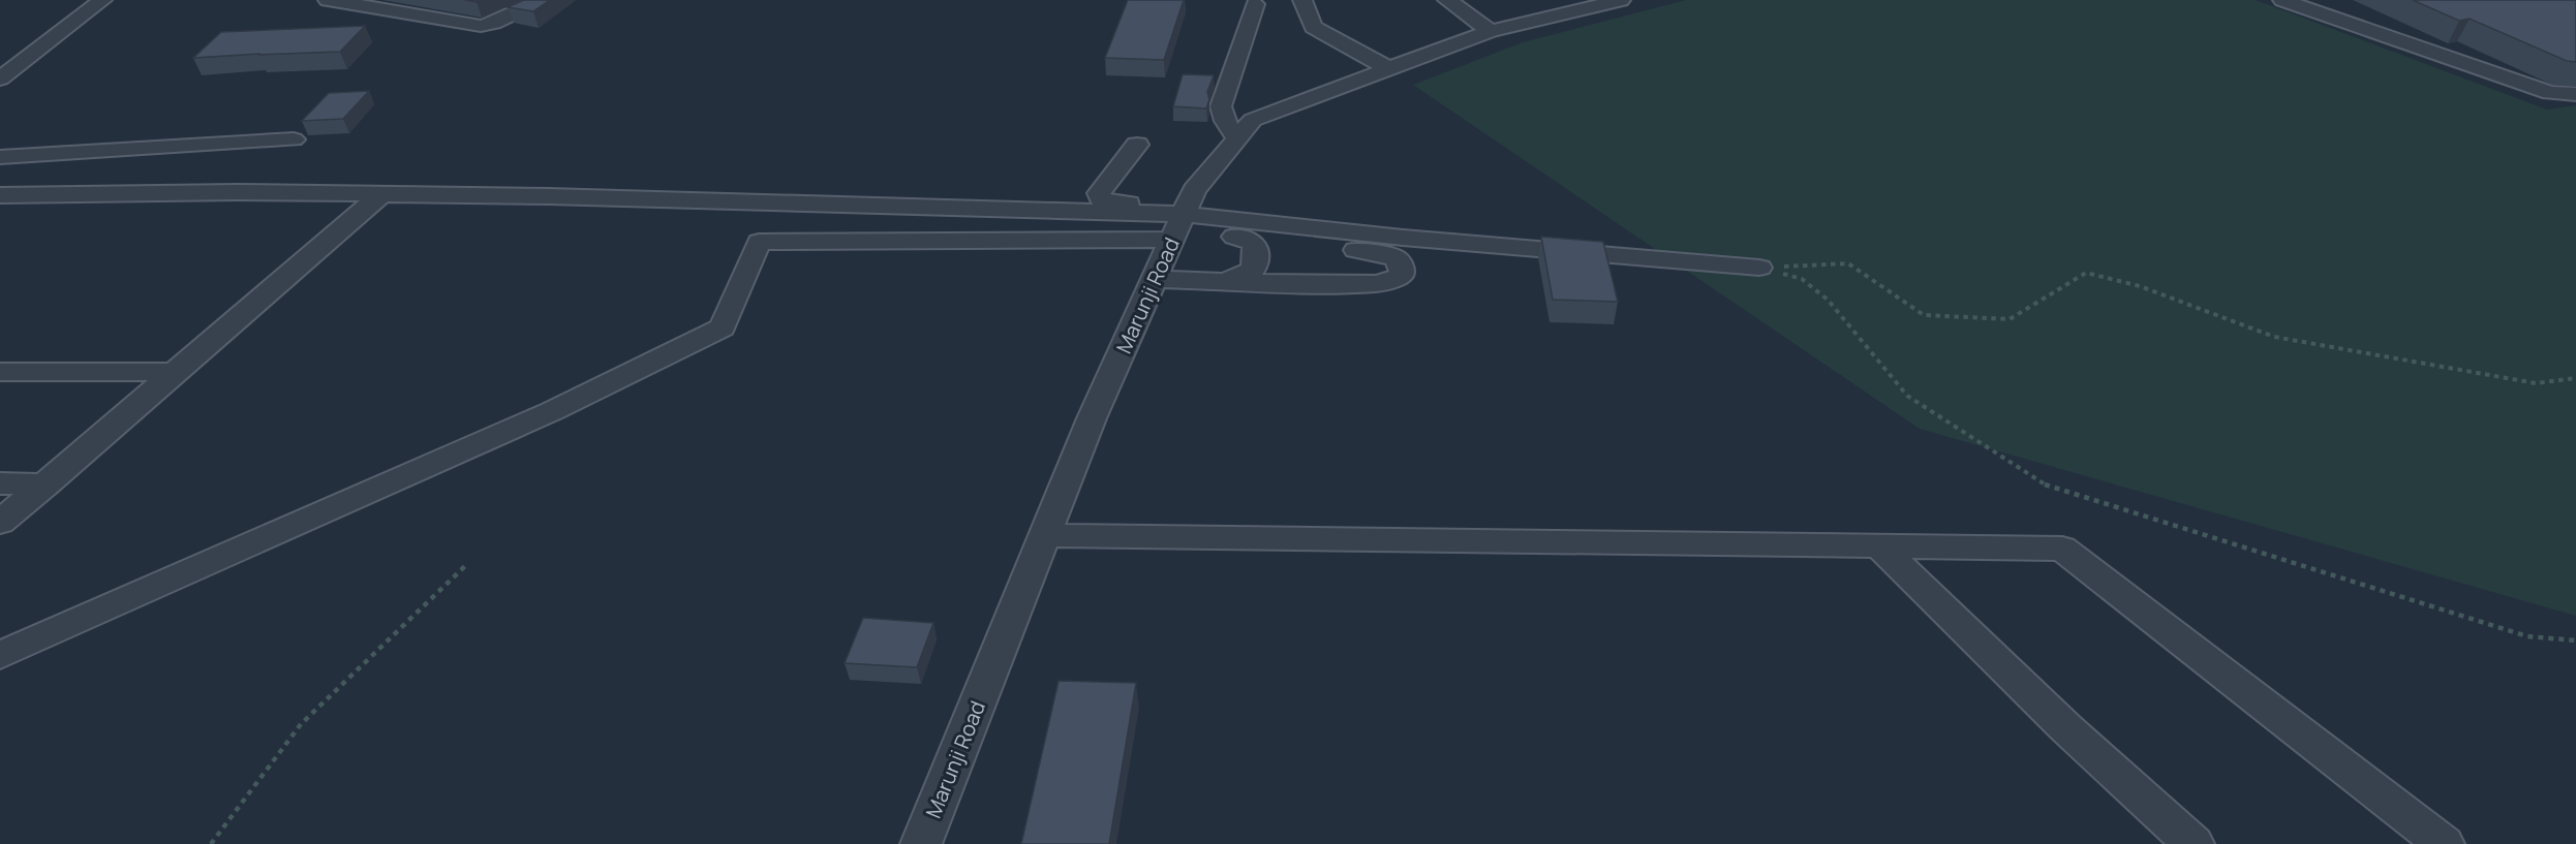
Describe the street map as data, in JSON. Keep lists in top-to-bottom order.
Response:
{
  "streets": {
    "street": ["Marunji Road"]
  }
}
